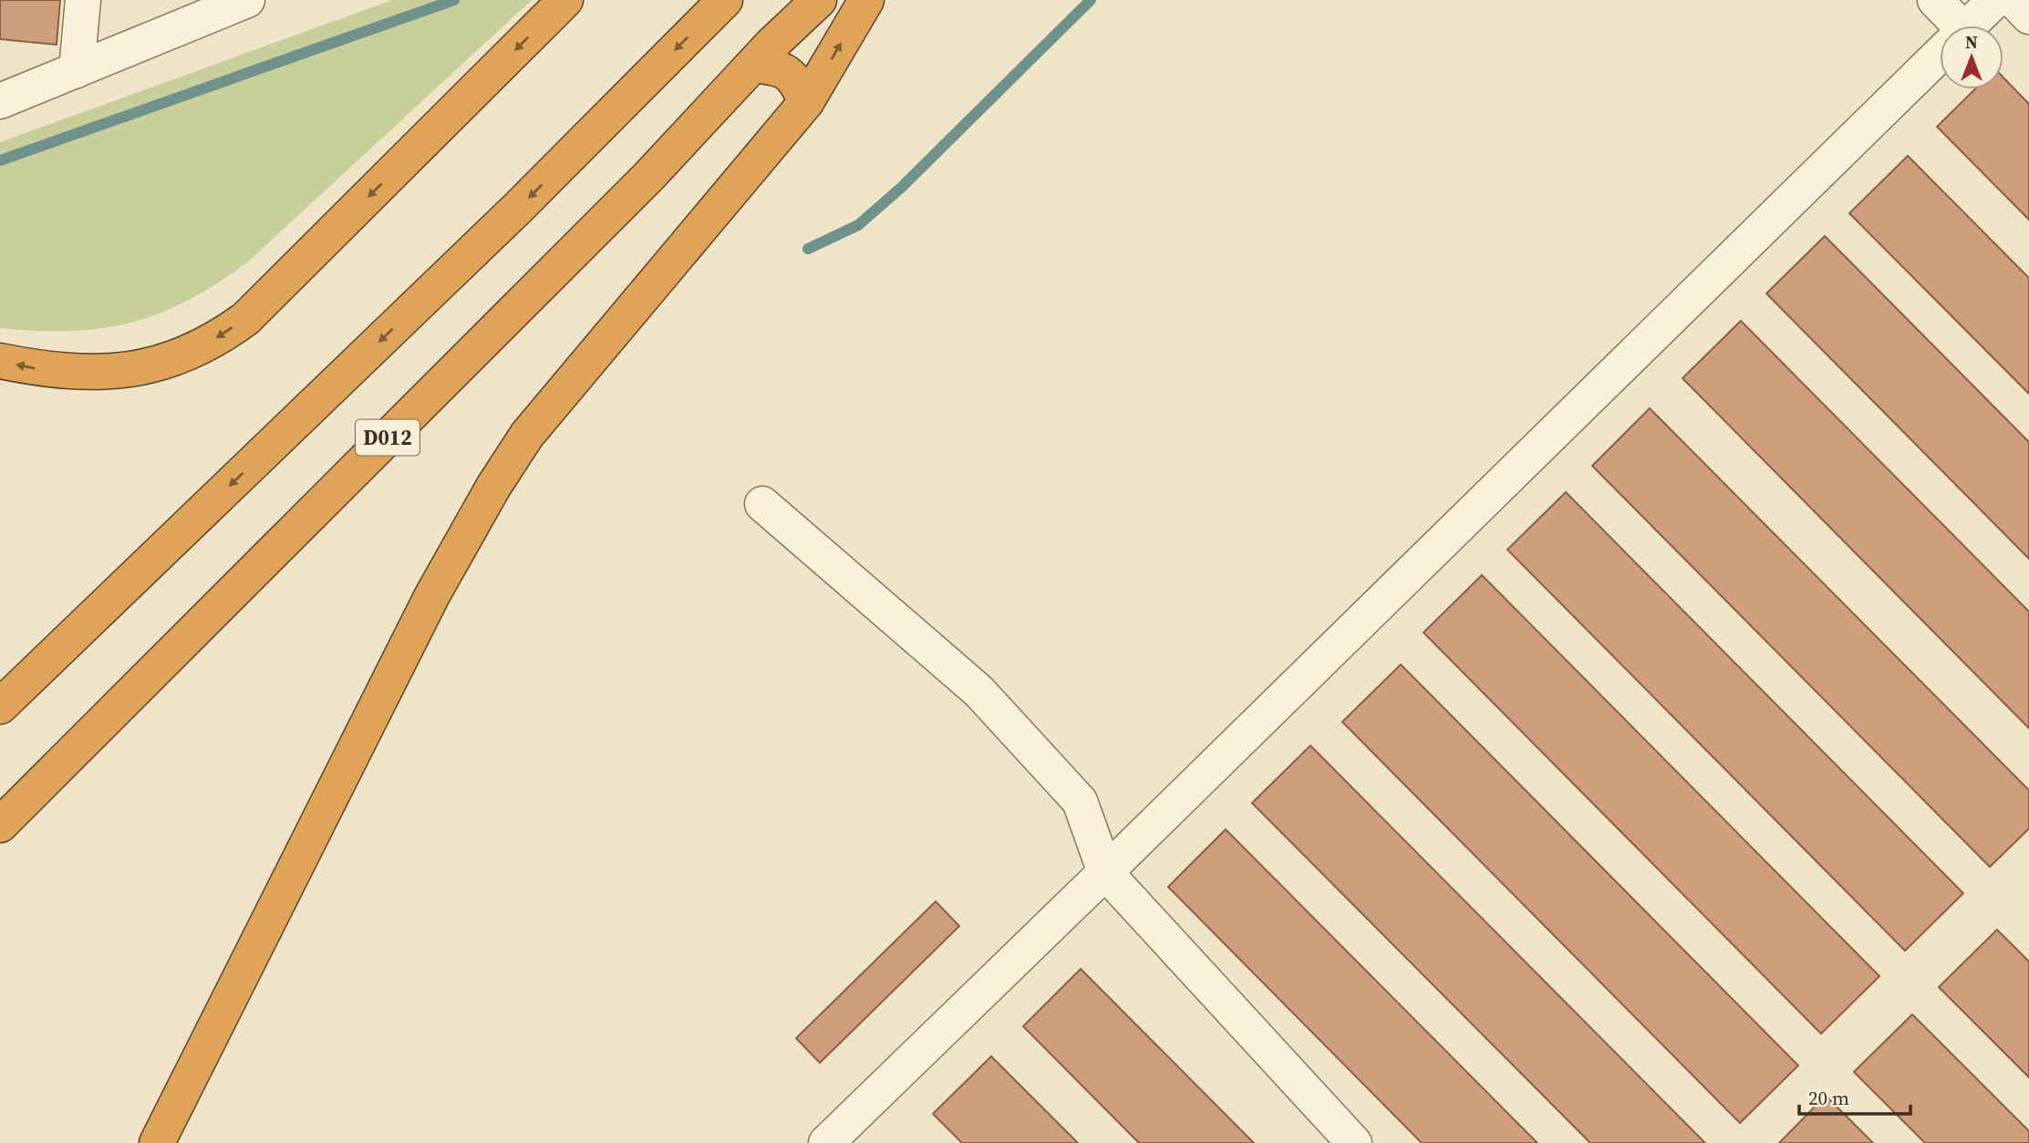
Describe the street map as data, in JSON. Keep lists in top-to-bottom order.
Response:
{
  "streets": {
    "highway": ["D012"]
  },
  "scale_bar": "20 m",
  "north": "top"
}
